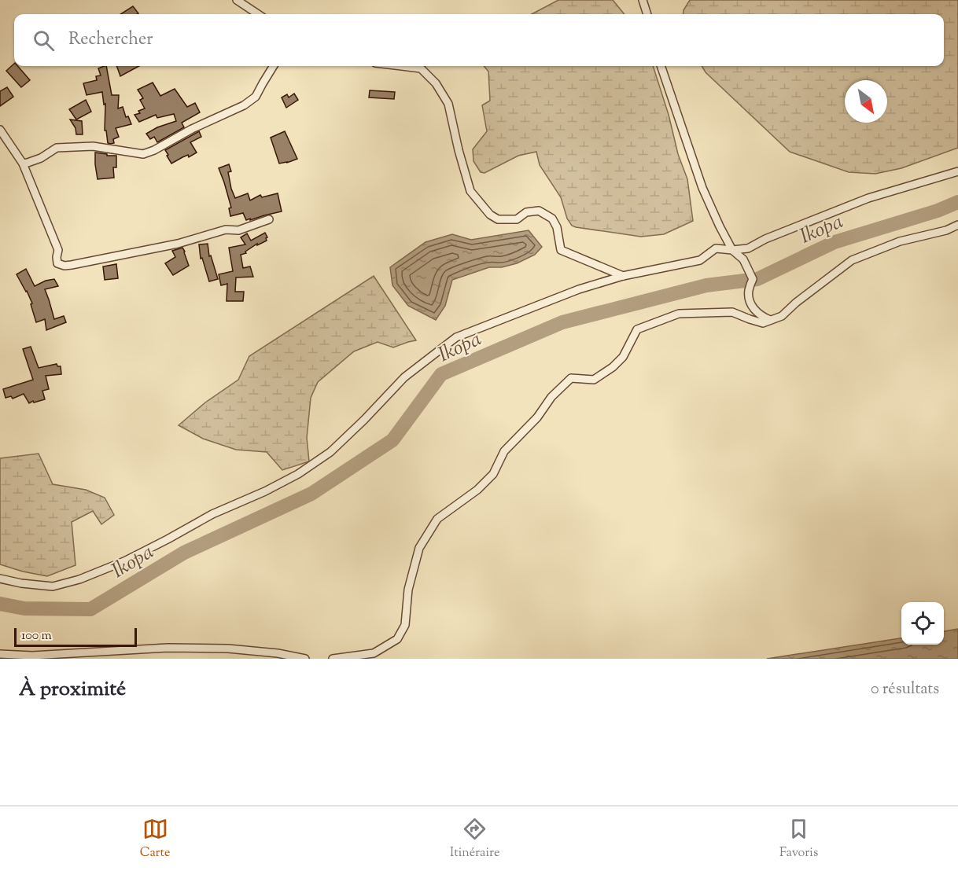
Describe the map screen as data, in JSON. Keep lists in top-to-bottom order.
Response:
{
  "water": ["Ikopa"],
  "scale_bar": "100 m",
  "north": "bottom right",
  "page": {
    "search": "Rechercher",
    "scale": "100 m",
    "heading": ["À proximité", "0 résultats"],
    "nav": ["Carte", "Itinéraire", "Favoris"]
  }
}
